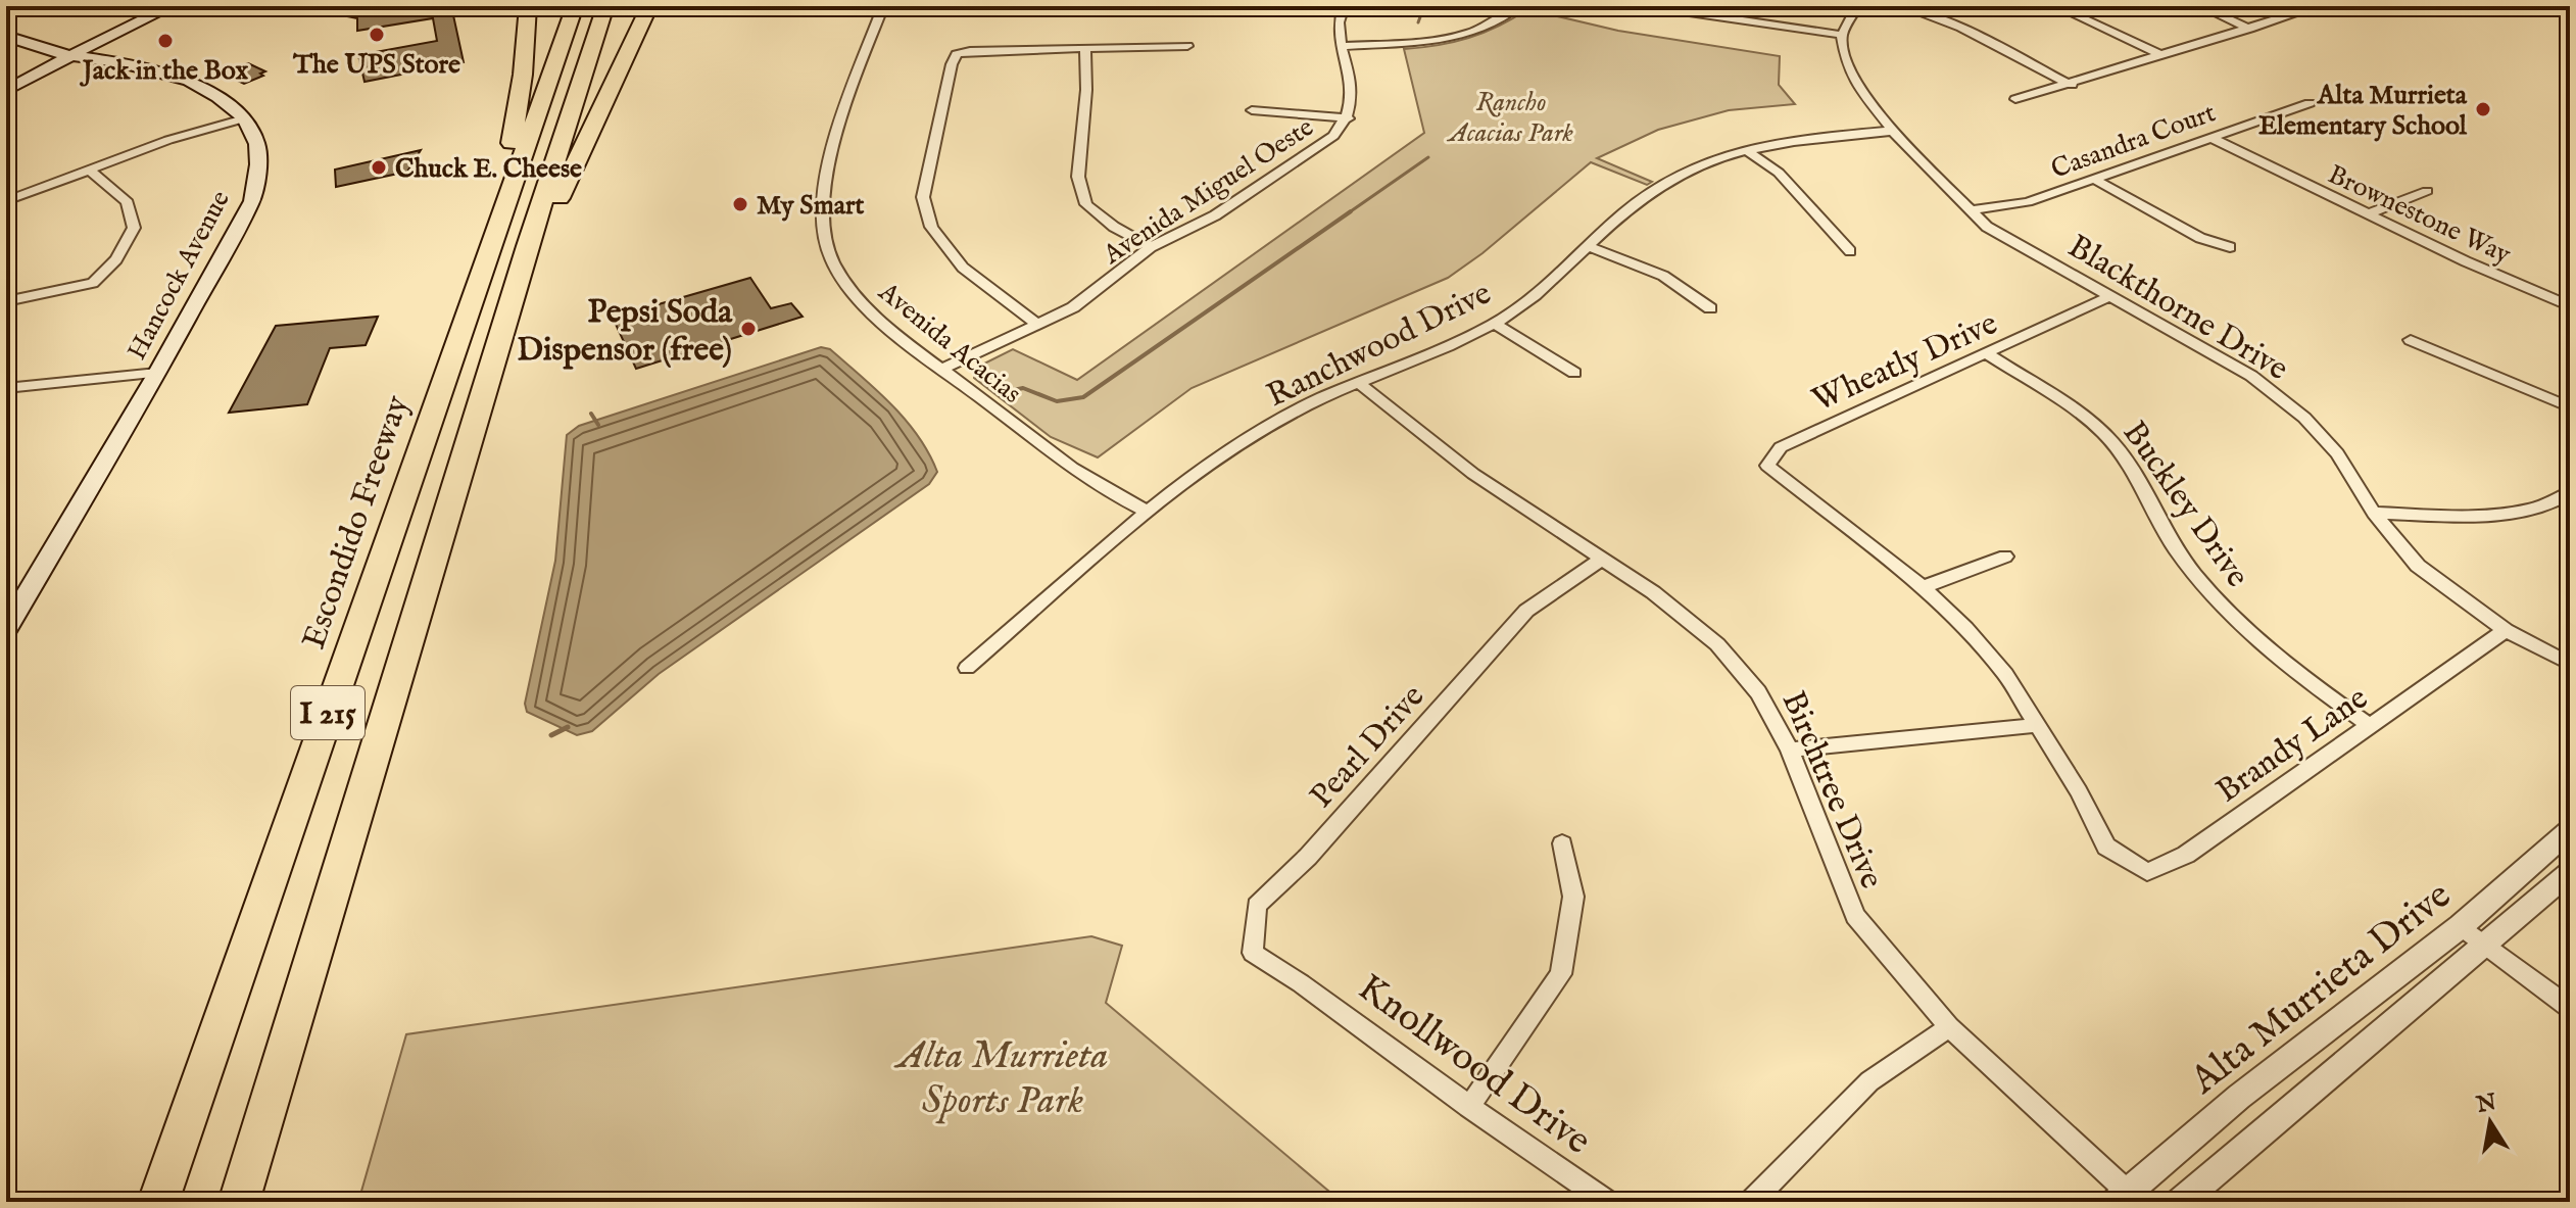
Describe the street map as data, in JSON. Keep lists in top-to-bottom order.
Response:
{
  "streets": {
    "highway": ["Escondido Freeway", "I 215"],
    "main road": ["Hancock Avenue"],
    "street": [
      "Casandra Court",
      "Avenida Miguel Oeste",
      "Brownestone Way",
      "Blackthorne Drive",
      "Avenida Acacias",
      "Ranchwood Drive",
      "Wheatly Drive",
      "Buckley Drive",
      "Brandy Lane",
      "Pearl Drive",
      "Birchtree Drive",
      "Alta Murrieta Drive",
      "Knollwood Drive"
    ]
  },
  "crossings": [
    ["Casandra Court", "Brownestone Way"],
    ["Casandra Court", "Blackthorne Drive"],
    ["Avenida Miguel Oeste", "Avenida Acacias"],
    ["Blackthorne Drive", "Ranchwood Drive"],
    ["Blackthorne Drive", "Wheatly Drive"],
    ["Blackthorne Drive", "Brandy Lane"],
    ["Avenida Acacias", "Ranchwood Drive"],
    ["Ranchwood Drive", "Birchtree Drive"],
    ["Wheatly Drive", "Buckley Drive"],
    ["Buckley Drive", "Brandy Lane"],
    ["Pearl Drive", "Birchtree Drive"],
    ["Pearl Drive", "Knollwood Drive"],
    ["Birchtree Drive", "Alta Murrieta Drive"]
  ],
  "parks": ["Rancho Acacias Park", "Alta Murrieta Sports Park"],
  "places": [
    "The UPS Store",
    "Jack in the Box",
    "Alta Murrieta Elementary School",
    "Chuck E. Cheese",
    "My Smart",
    "Pepsi Soda Dispensor (free)"
  ],
  "north": "top"
}
